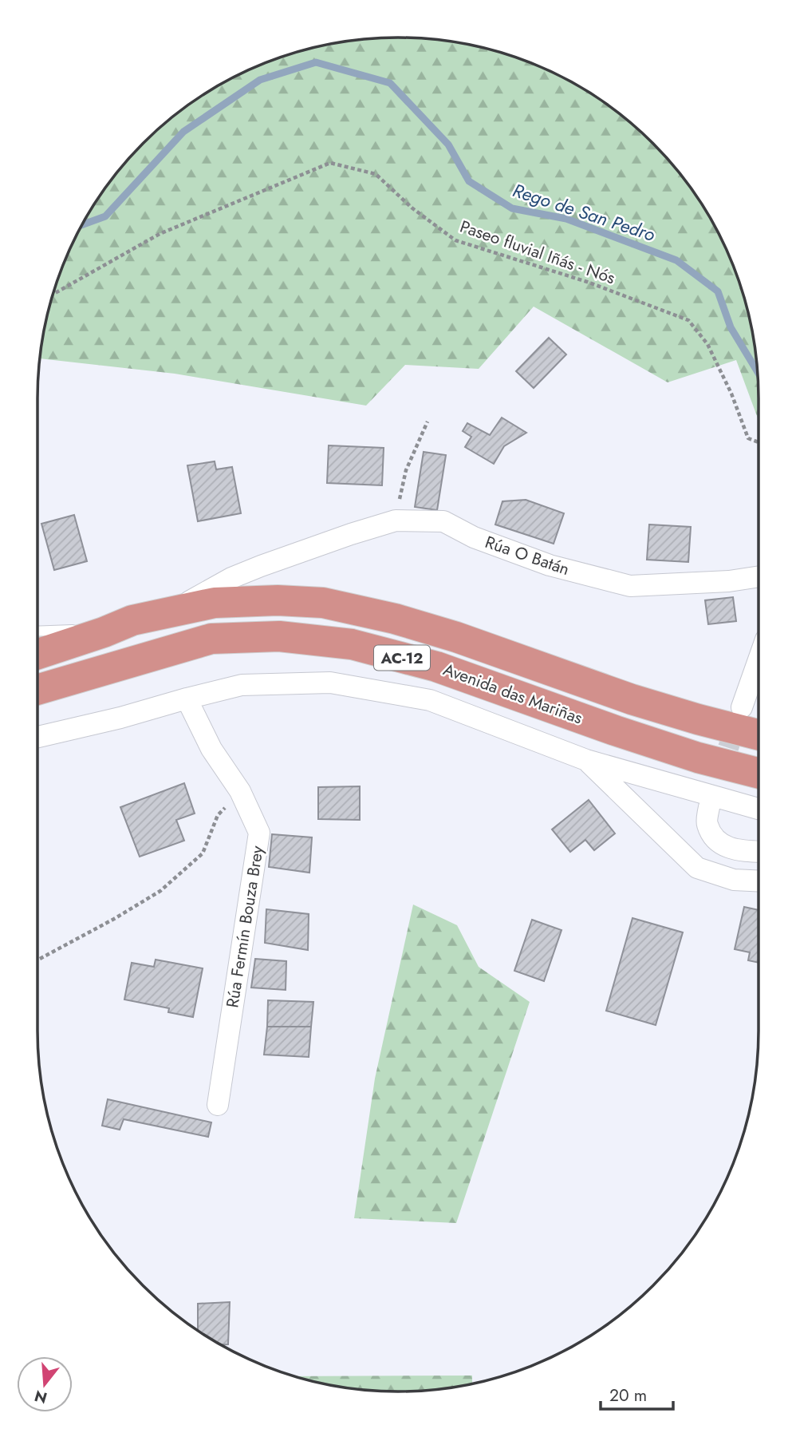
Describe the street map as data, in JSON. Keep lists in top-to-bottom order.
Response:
{
  "streets": {
    "highway": ["AC-12", "Avenida das Mariñas"],
    "street": ["Rúa O Batán", "Rúa Fermín Bouza Brey"],
    "path": ["Paseo fluvial Iñás - Nós"]
  },
  "crossings": [
    ["Rúa O Batán", "Avenida das Mariñas"],
    ["Avenida das Mariñas", "Rúa Fermín Bouza Brey"]
  ],
  "water": ["Rego de San Pedro"],
  "scale_bar": "20 m",
  "north": "bottom"
}
